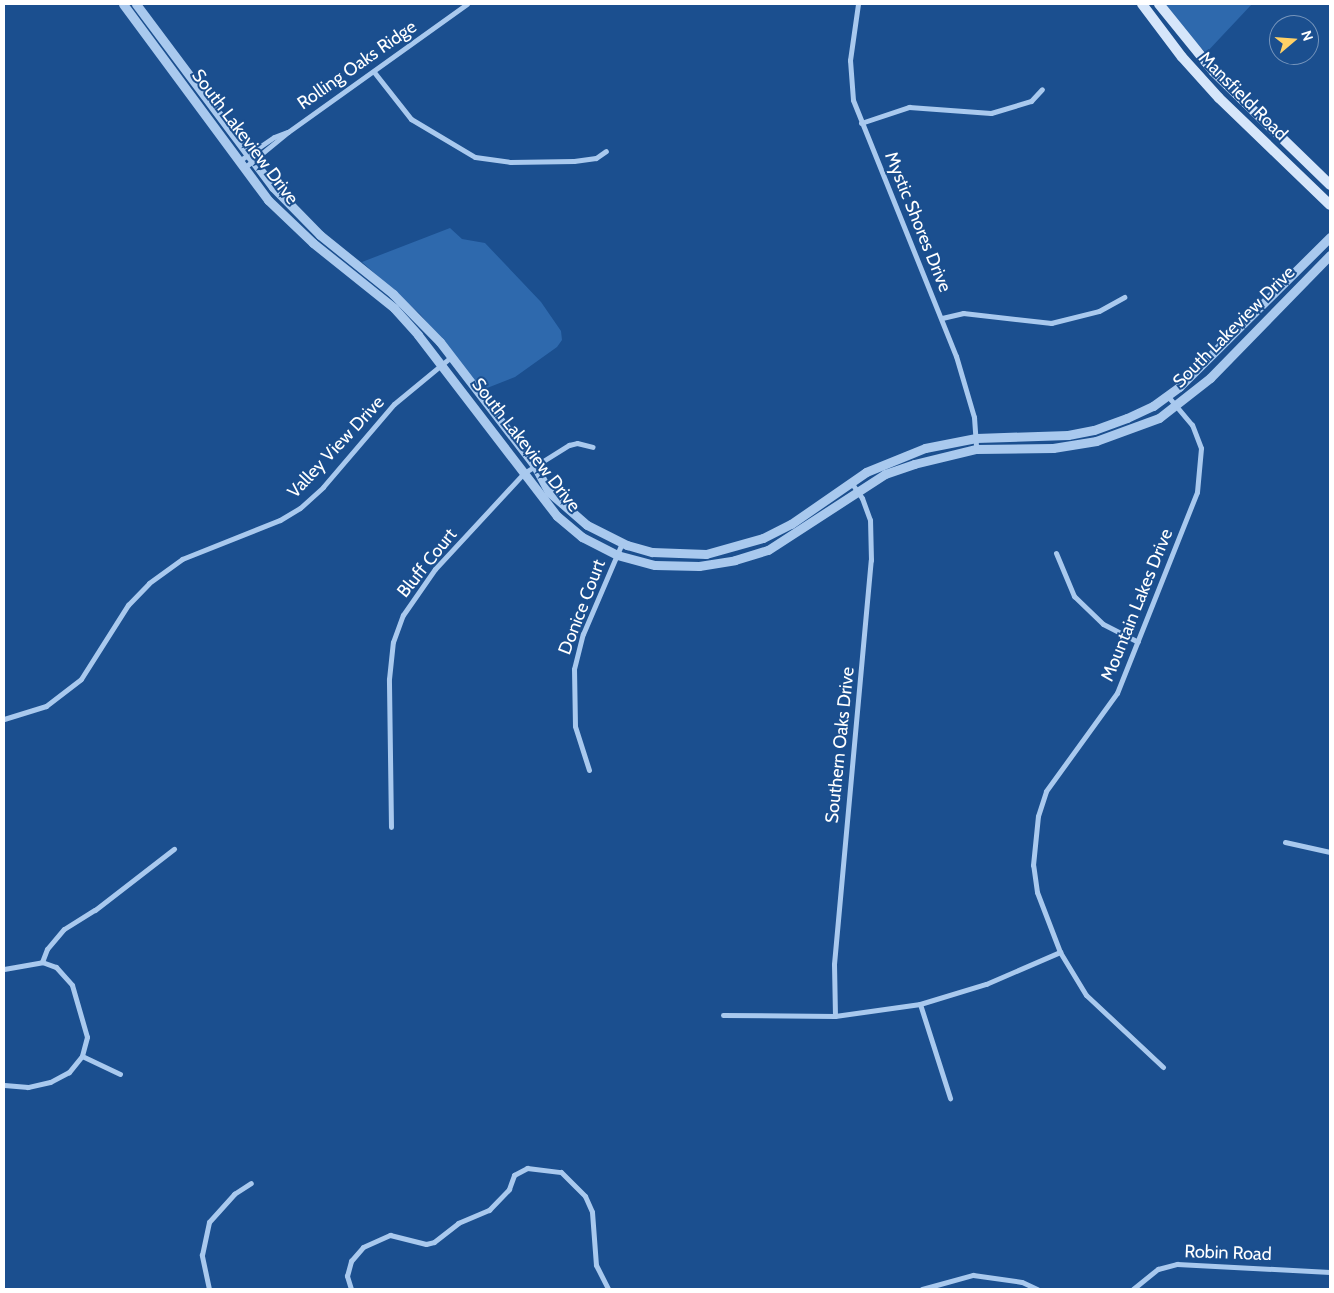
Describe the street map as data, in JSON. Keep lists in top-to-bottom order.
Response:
{
  "streets": {
    "main road": ["Mansfield Road"],
    "street": [
      "Rolling Oaks Ridge",
      "South Lakeview Drive",
      "Mystic Shores Drive",
      "Valley View Drive",
      "Bluff Court",
      "Mountain Lakes Drive",
      "Donice Court",
      "Southern Oaks Drive",
      "Robin Road"
    ]
  },
  "crossings": [
    ["Rolling Oaks Ridge", "South Lakeview Drive"],
    ["South Lakeview Drive", "Mystic Shores Drive"],
    ["South Lakeview Drive", "Valley View Drive"],
    ["South Lakeview Drive", "Bluff Court"],
    ["South Lakeview Drive", "Mountain Lakes Drive"],
    ["South Lakeview Drive", "Donice Court"],
    ["South Lakeview Drive", "Southern Oaks Drive"]
  ],
  "north": "right"
}
